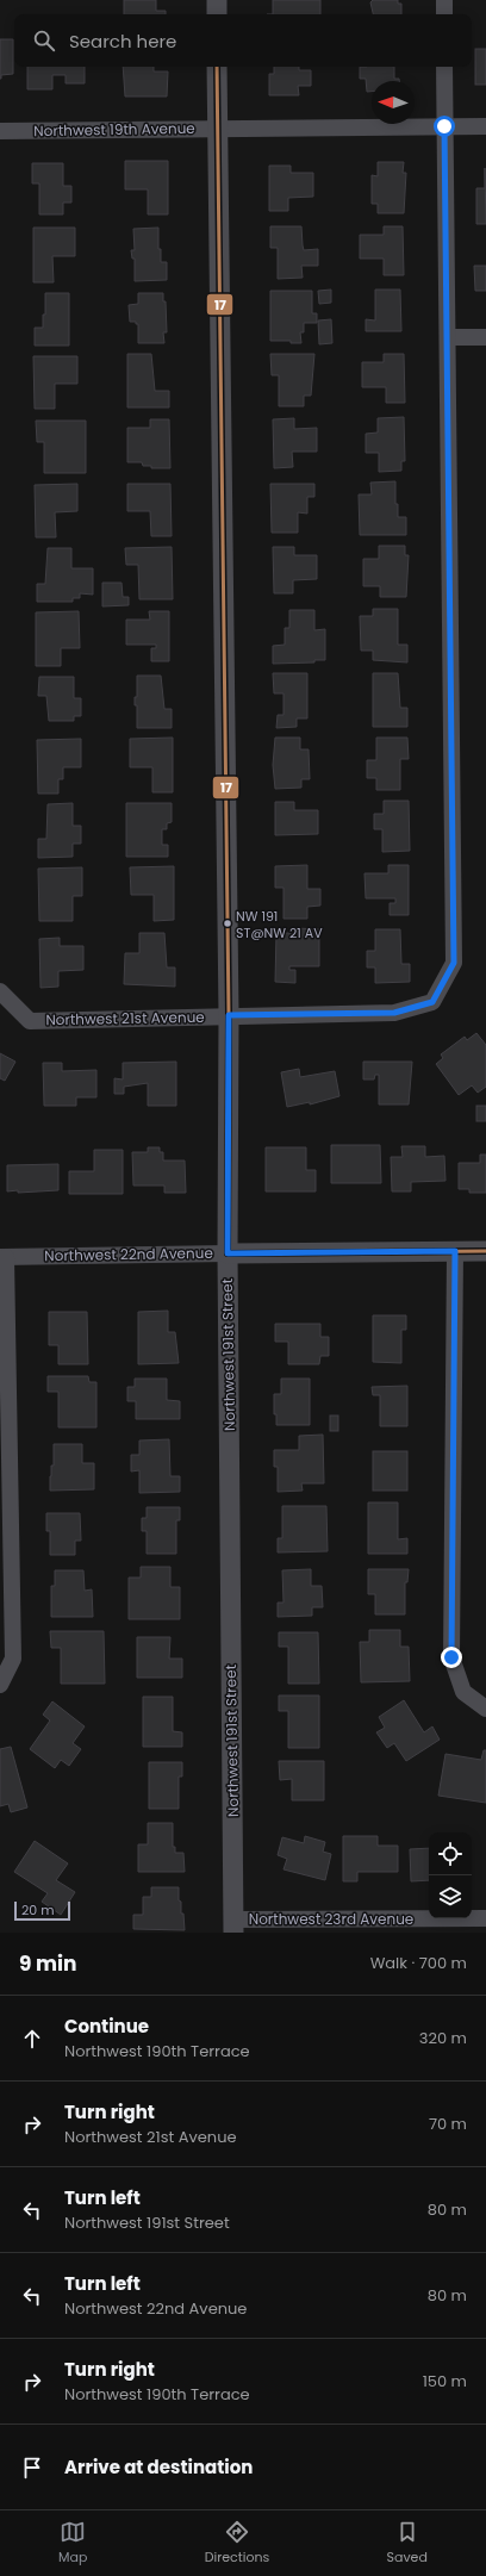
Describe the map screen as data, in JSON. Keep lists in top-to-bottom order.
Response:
{
  "streets": {
    "street": [
      "Northwest 19th Avenue",
      "Northwest 21st Avenue",
      "Northwest 22nd Avenue",
      "Northwest 191st Street",
      "Northwest 23rd Avenue"
    ]
  },
  "crossings": [
    ["Northwest 19th Avenue", "Northwest 191st Street"],
    ["Northwest 21st Avenue", "Northwest 191st Street"],
    ["Northwest 22nd Avenue", "Northwest 191st Street"],
    ["Northwest 191st Street", "Northwest 23rd Avenue"]
  ],
  "places": ["NW 191 ST@NW 21 AV"],
  "lines": ["transit line 17"],
  "scale_bar": "20 m",
  "north": "left",
  "page": {
    "search": "Search here",
    "scale": "20 m",
    "heading": ["9 min", "Walk · 700 m"],
    "list": [
      ["Continue", "Northwest 190th Terrace", "320 m"],
      ["Turn right", "Northwest 21st Avenue", "70 m"],
      ["Turn left", "Northwest 191st Street", "80 m"],
      ["Turn left", "Northwest 22nd Avenue", "80 m"],
      ["Turn right", "Northwest 190th Terrace", "150 m"],
      "Arrive at destination"
    ],
    "nav": ["Map", "Directions", "Saved"]
  }
}
